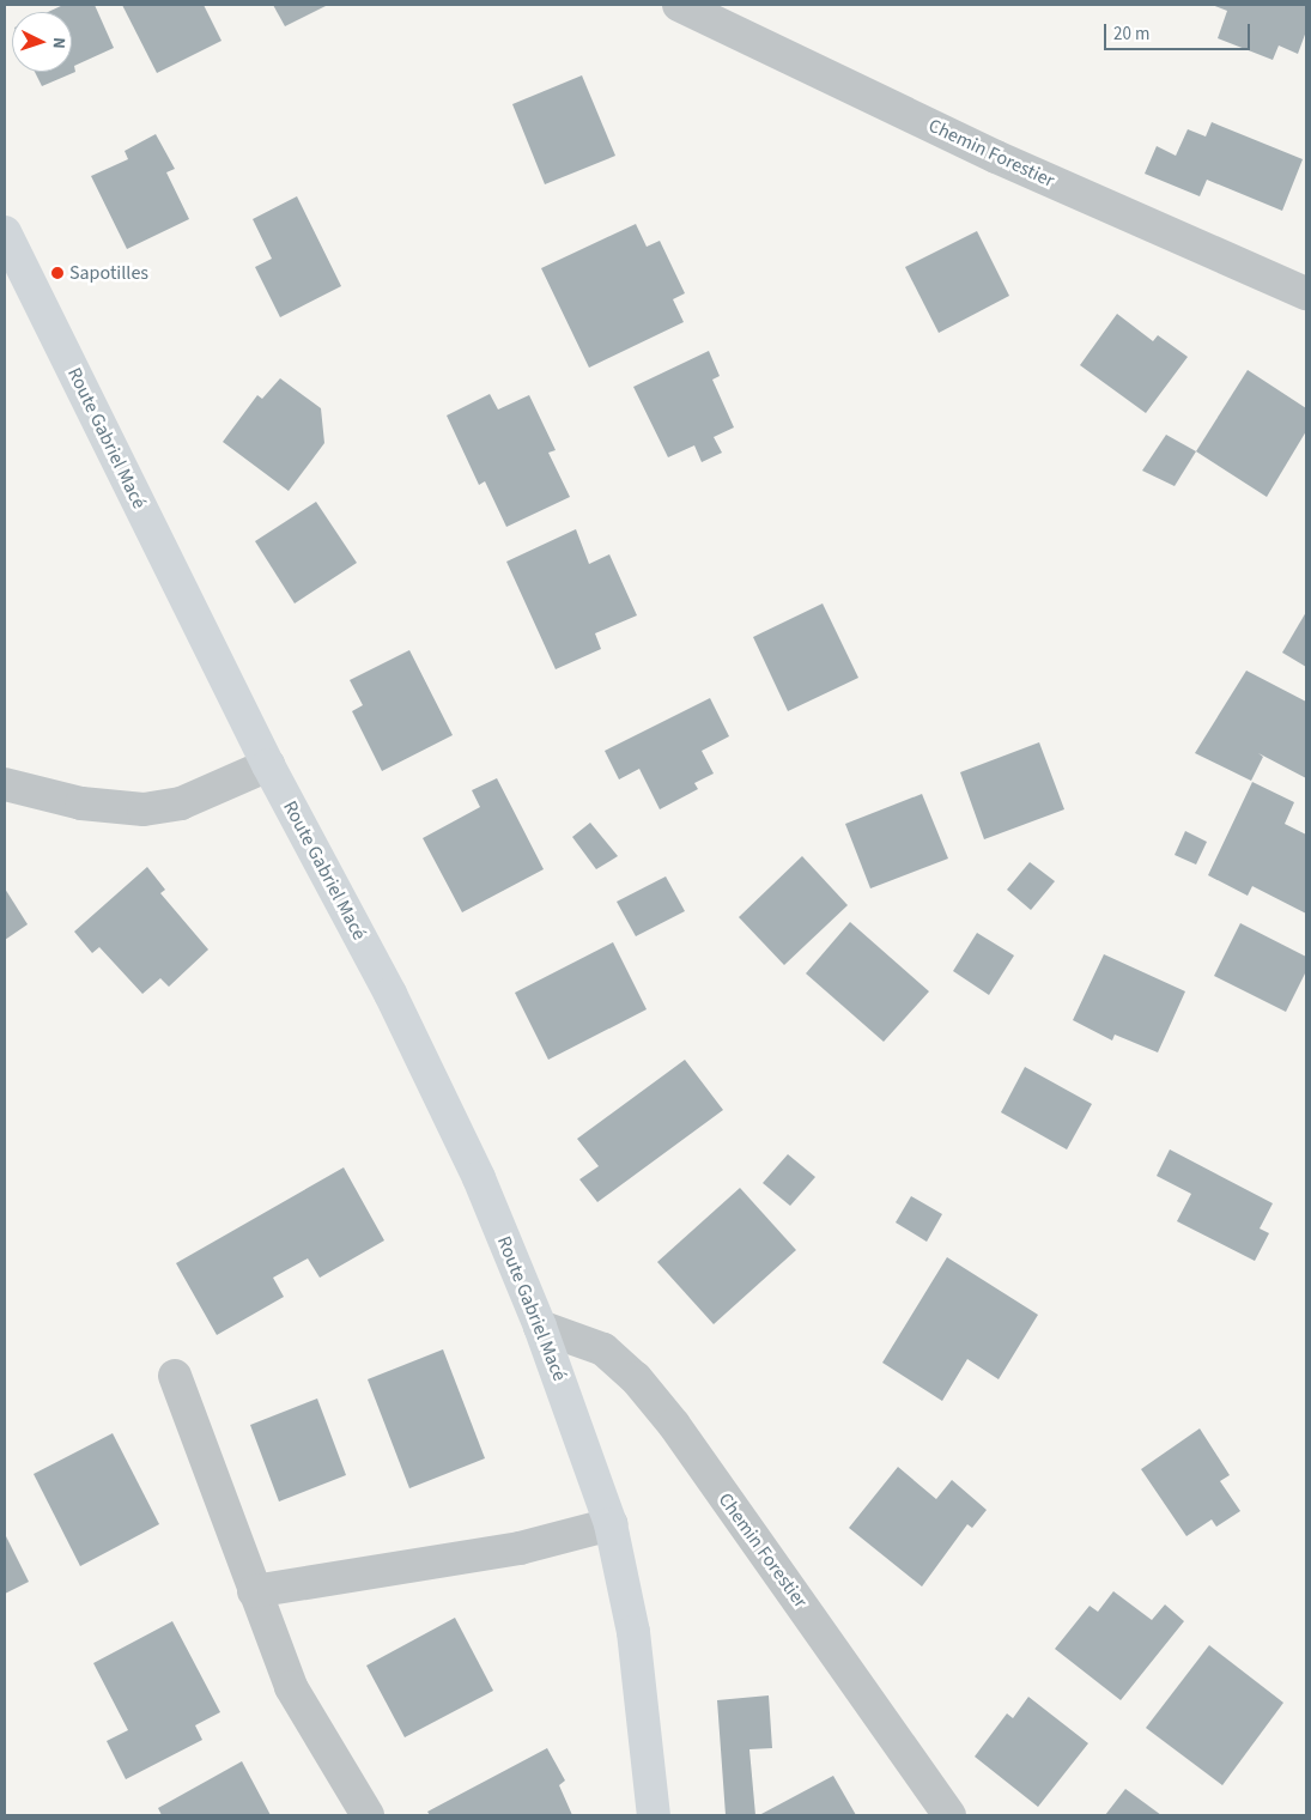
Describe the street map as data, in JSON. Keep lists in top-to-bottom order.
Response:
{
  "streets": {
    "main road": ["Route Gabriel Macé"],
    "street": ["Chemin Forestier"]
  },
  "crossings": [
    ["Chemin Forestier", "Route Gabriel Macé"]
  ],
  "places": ["Sapotilles"],
  "scale_bar": "20 m",
  "north": "right"
}
